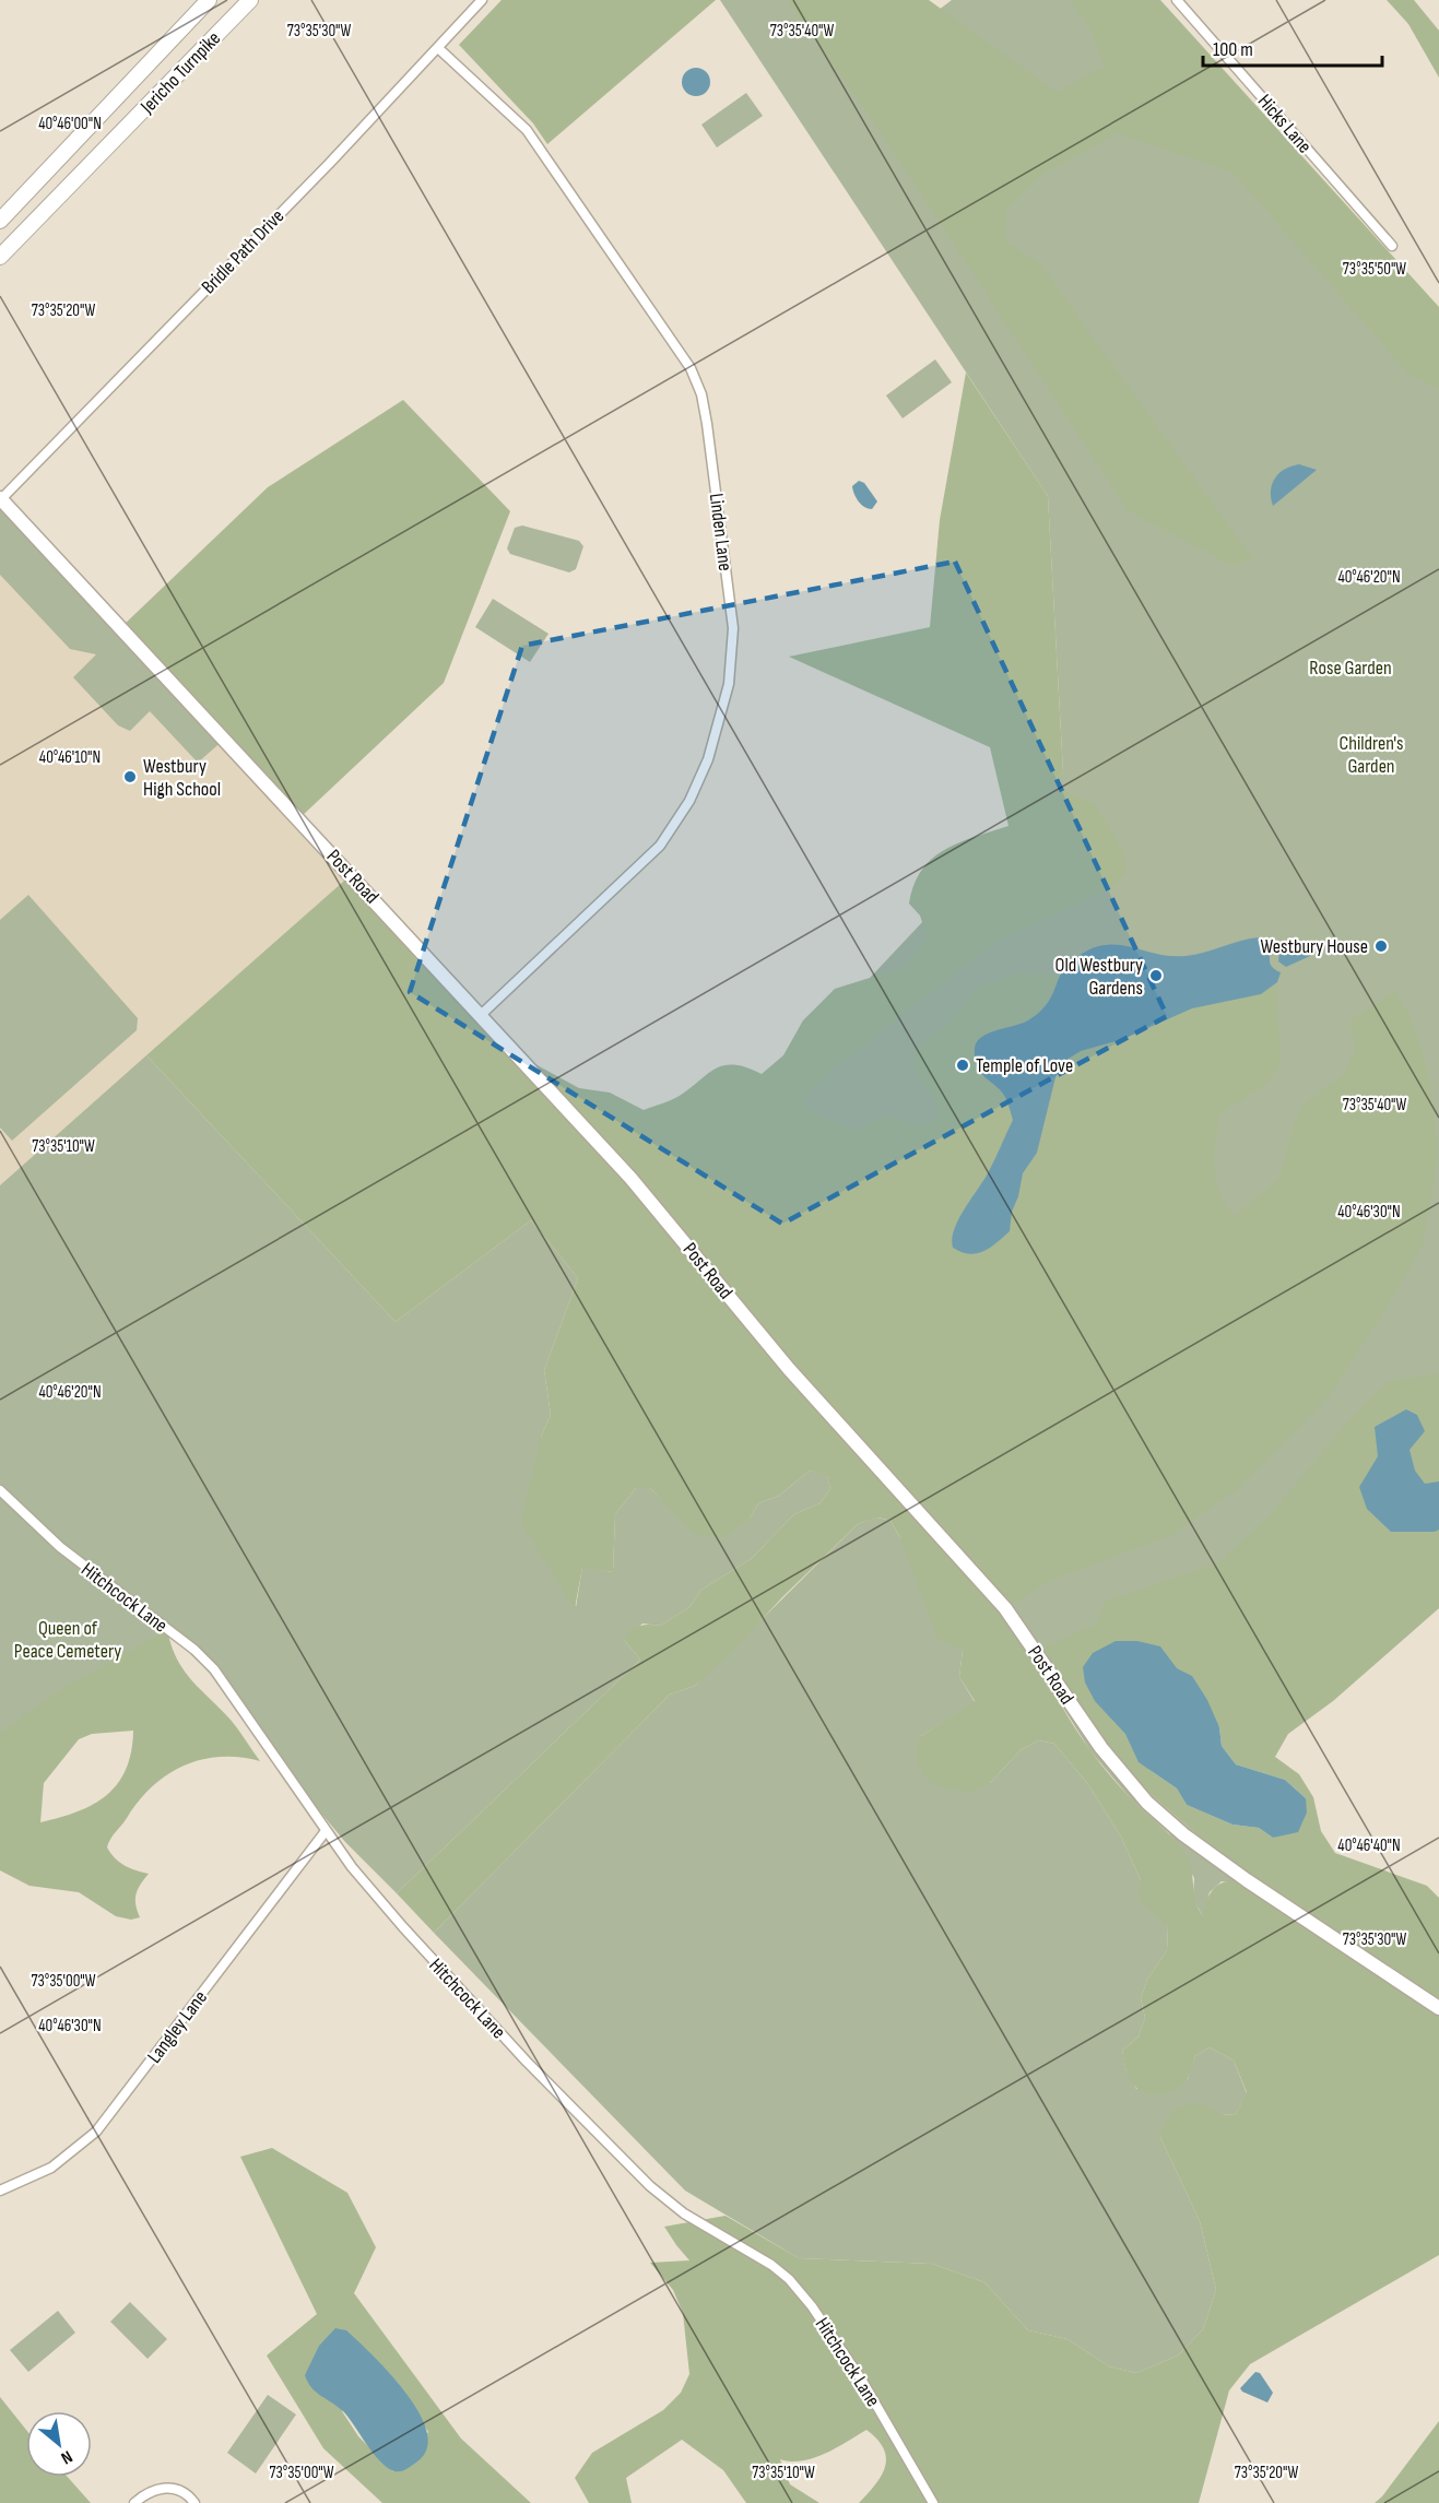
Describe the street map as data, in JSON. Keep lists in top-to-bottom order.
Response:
{
  "streets": {
    "main road": ["Jericho Turnpike", "Post Road"],
    "street": [
      "Hicks Lane",
      "Bridle Path Drive",
      "Linden Lane",
      "Hitchcock Lane",
      "Langley Lane"
    ]
  },
  "crossings": [
    ["Bridle Path Drive", "Linden Lane"],
    ["Bridle Path Drive", "Post Road"],
    ["Linden Lane", "Post Road"],
    ["Hitchcock Lane", "Langley Lane"]
  ],
  "parks": ["Rose Garden", "Children's Garden", "Queen of Peace Cemetery"],
  "places": [
    "Westbury High School",
    "Westbury House",
    "Old Westbury Gardens",
    "Temple of Love"
  ],
  "scale_bar": "100 m",
  "north": "bottom right",
  "coordinates": [
    "73°35'30\"W",
    "73°35'40\"W",
    "40°46'00\"N",
    "73°35'50\"W",
    "73°35'20\"W",
    "40°46'20\"N",
    "40°46'10\"N",
    "73°35'10\"W",
    "40°46'30\"N",
    "40°46'40\"N",
    "73°35'00\"W"
  ]
}
